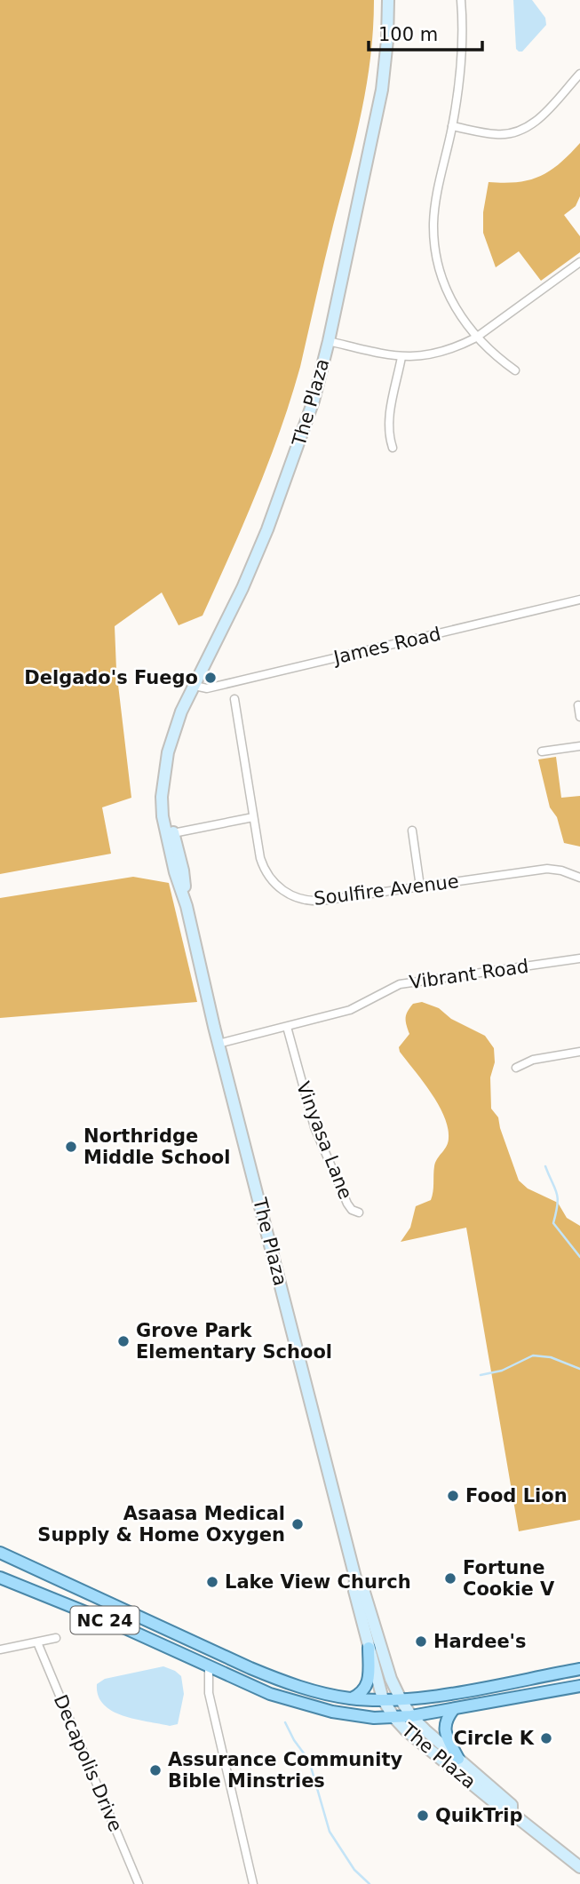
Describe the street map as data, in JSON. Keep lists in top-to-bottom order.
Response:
{
  "streets": {
    "main road": ["NC 24"],
    "street": [
      "The Plaza",
      "James Road",
      "Soulfire Avenue",
      "Vibrant Road",
      "Vinyasa Lane",
      "Decapolis Drive"
    ]
  },
  "crossings": [
    ["The Plaza", "James Road"],
    ["The Plaza", "Vibrant Road"],
    ["The Plaza", "NC 24"],
    ["Vibrant Road", "Vinyasa Lane"]
  ],
  "places": [
    "Delgado's Fuego",
    "Northridge Middle School",
    "Grove Park Elementary School",
    "Food Lion",
    "Asaasa Medical Supply & Home Oxygen",
    "Fortune Cookie V",
    "Lake View Church",
    "Hardee's",
    "Circle K",
    "Assurance Community Bible Minstries",
    "QuikTrip"
  ],
  "scale_bar": "100 m"
}
